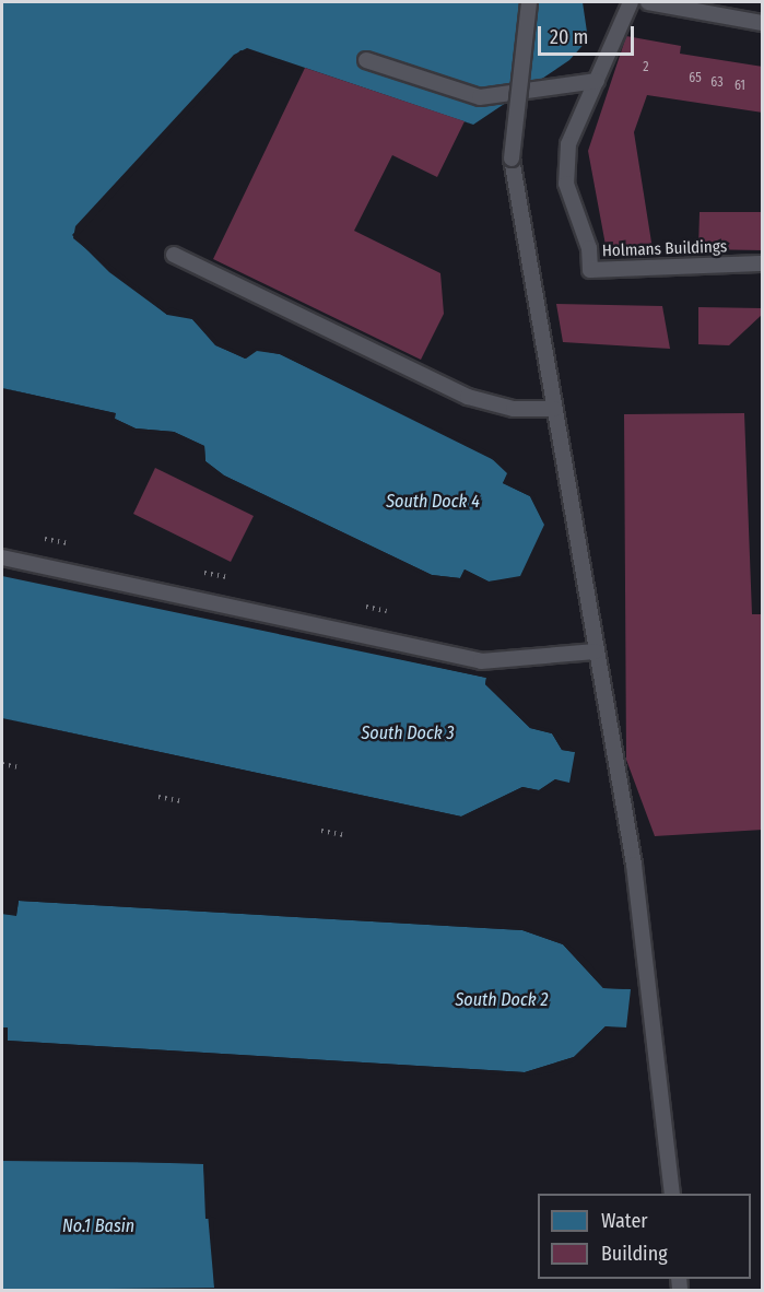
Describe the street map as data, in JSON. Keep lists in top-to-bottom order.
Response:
{
  "streets": {
    "lane": ["Holmans Buildings"]
  },
  "water": [
    "South Dock 4",
    "South Dock 3",
    "South Dock 2",
    "No.1 Basin"
  ],
  "house_numbers": [
    "2",
    "65",
    "63",
    "61"
  ],
  "legend": ["Water", "Building"],
  "scale_bar": "20 m"
}
